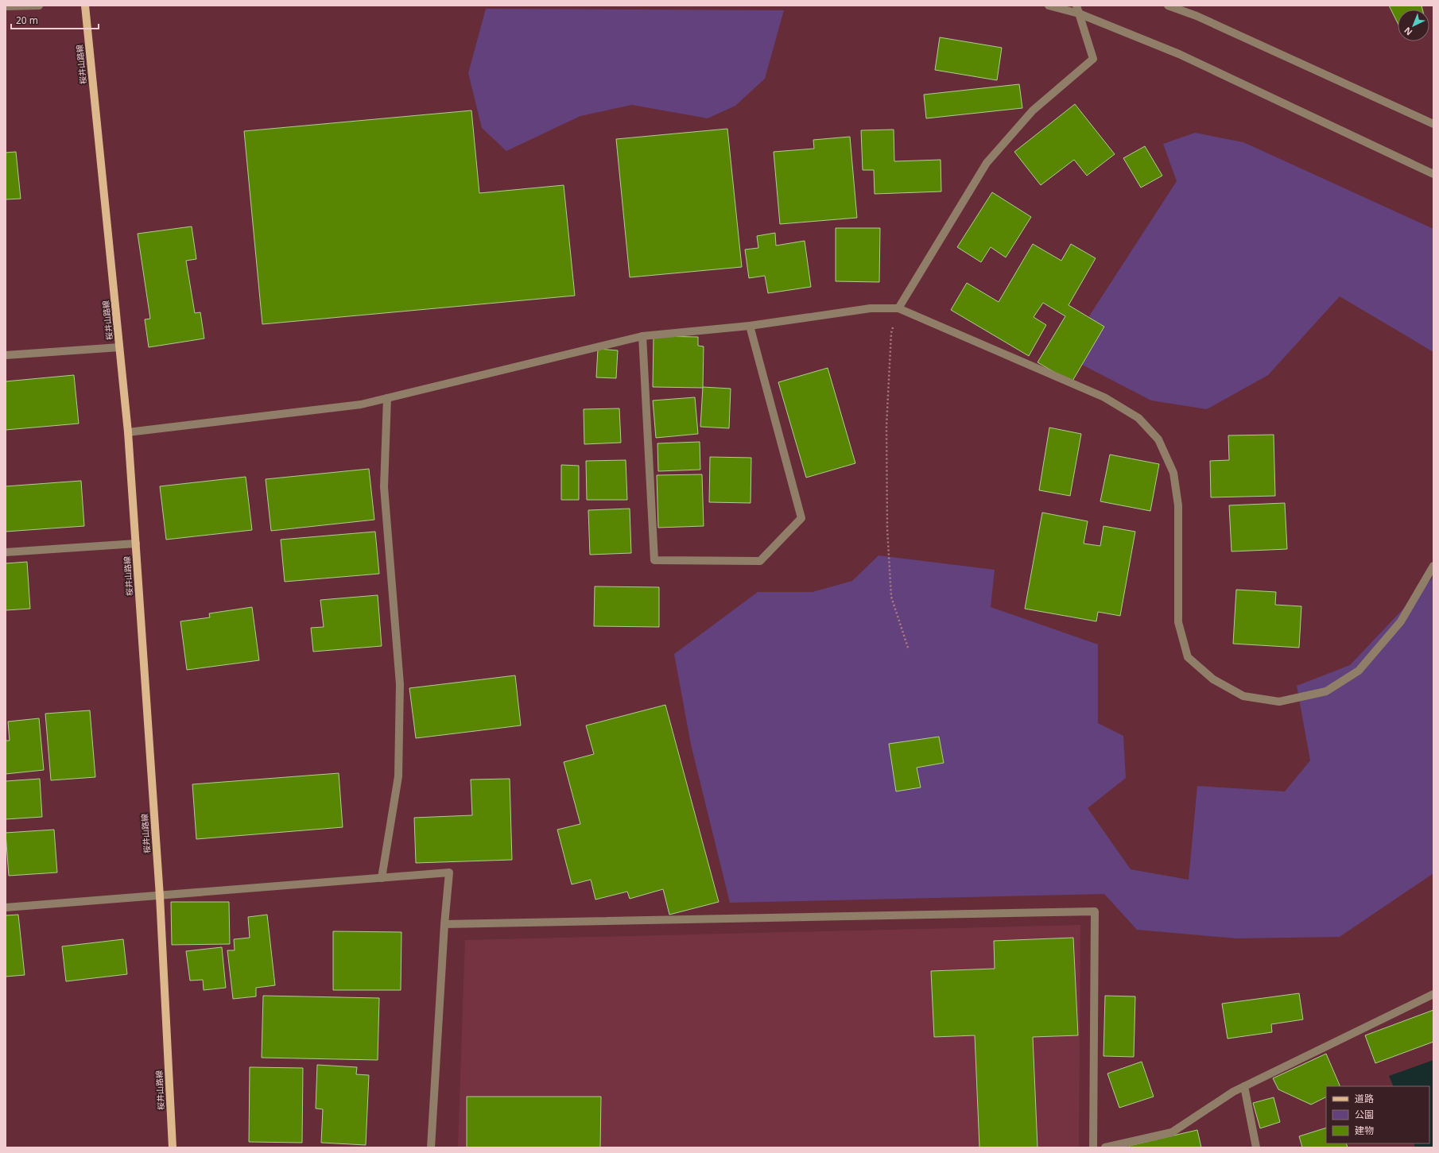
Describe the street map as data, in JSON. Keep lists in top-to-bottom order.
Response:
{
  "streets": {
    "main road": ["桜井山路線"]
  },
  "legend": ["道路", "公園", "建物"],
  "scale_bar": "20 m",
  "north": "bottom left"
}
